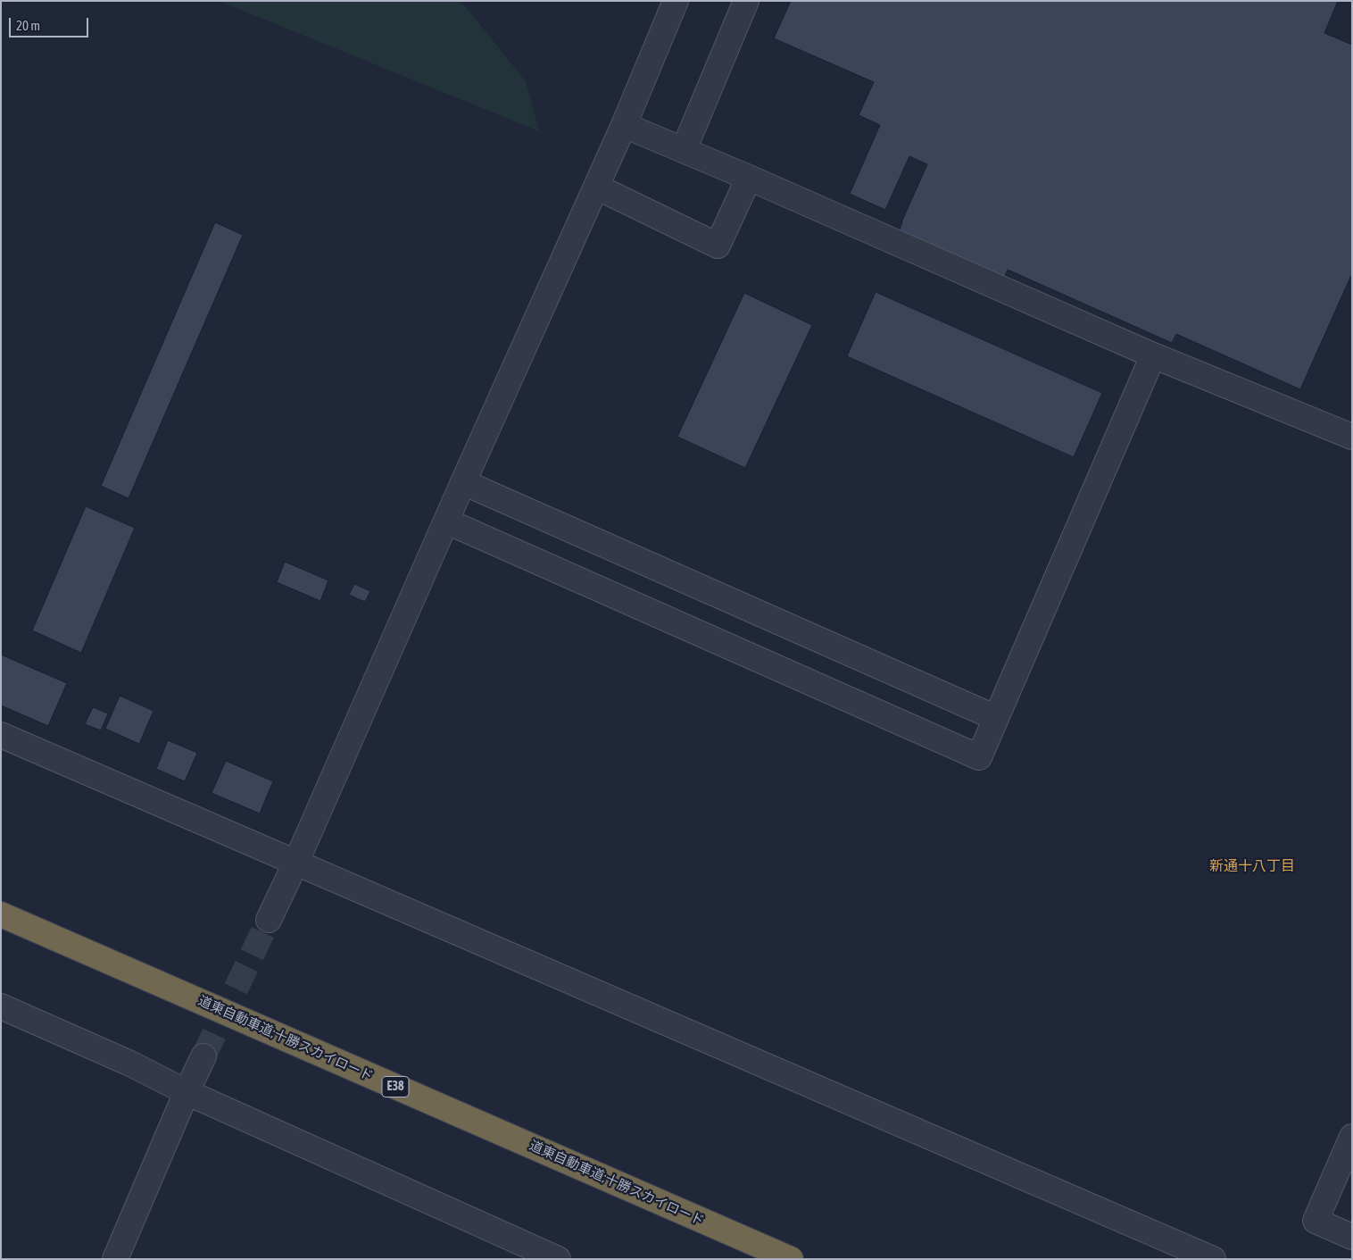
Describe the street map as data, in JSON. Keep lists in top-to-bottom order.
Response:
{
  "streets": {
    "highway": ["道東自動車道;十勝スカイロード", "E38"]
  },
  "districts": ["新通十八丁目"],
  "scale_bar": "20 m"
}
